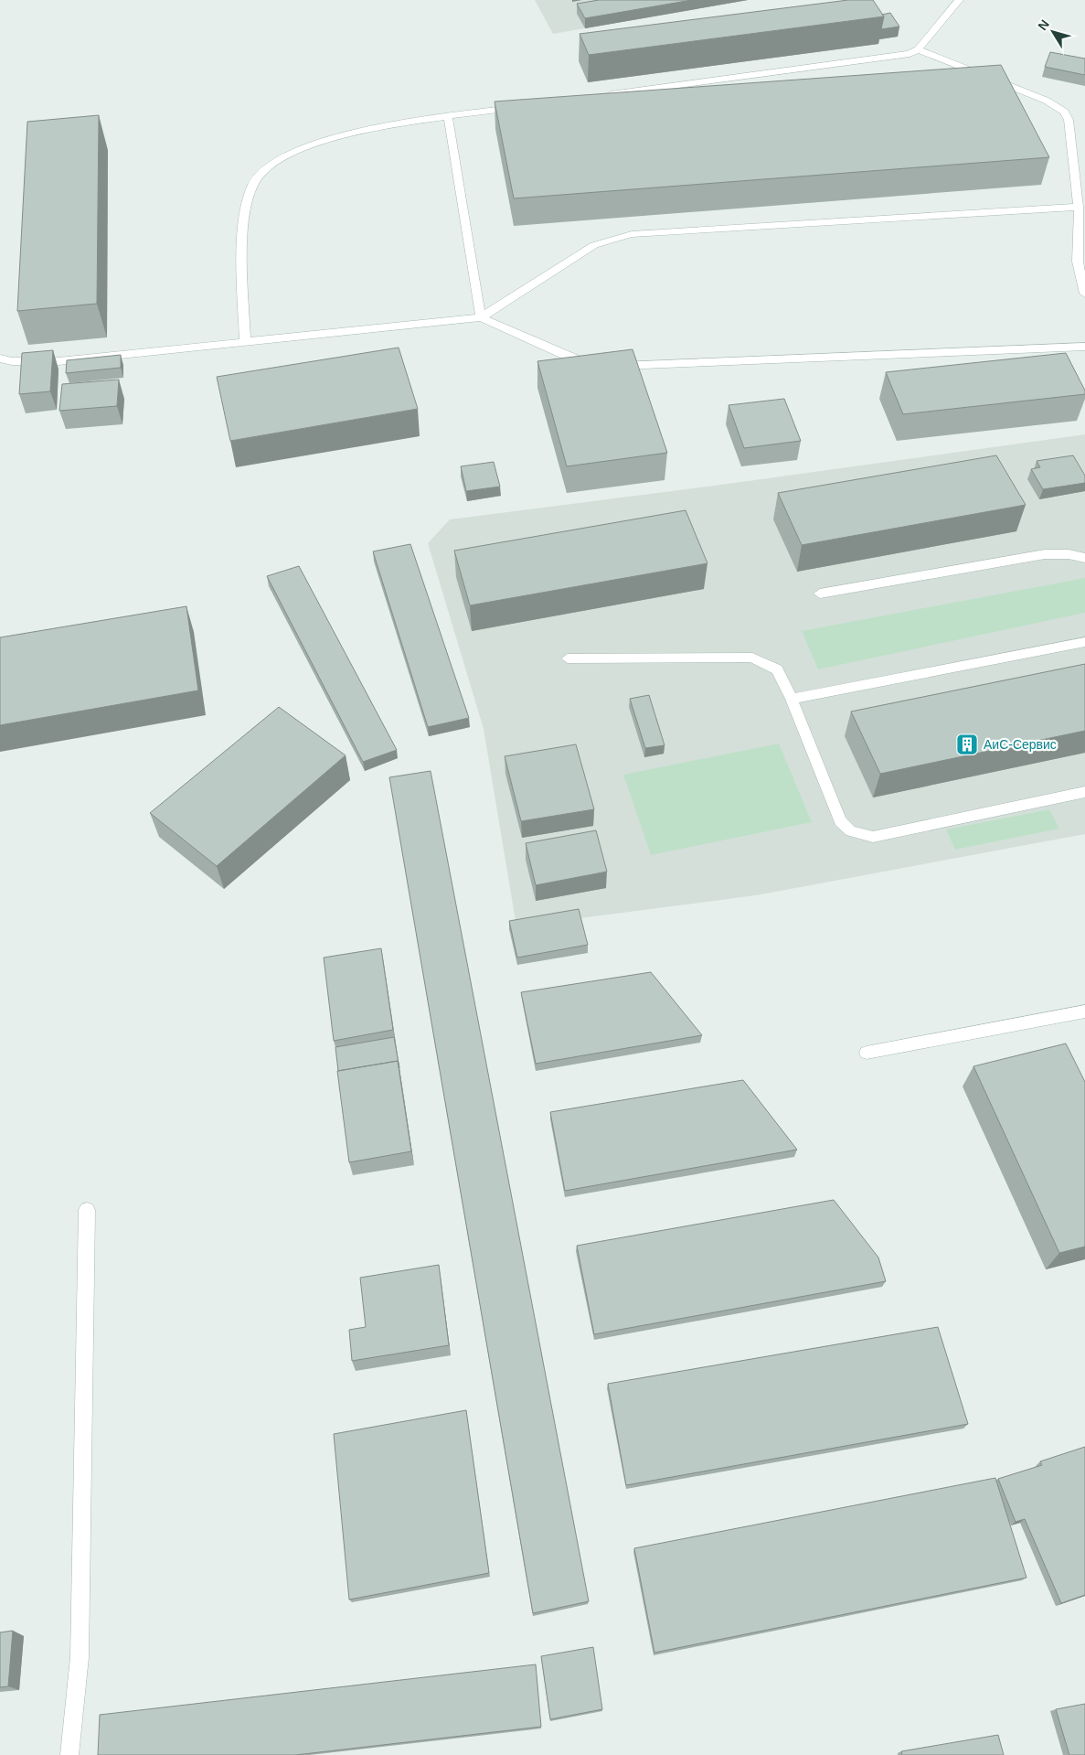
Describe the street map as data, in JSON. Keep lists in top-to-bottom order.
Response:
{
  "places": {
    "building": ["АиС-Сервис"]
  },
  "north": "top left"
}
